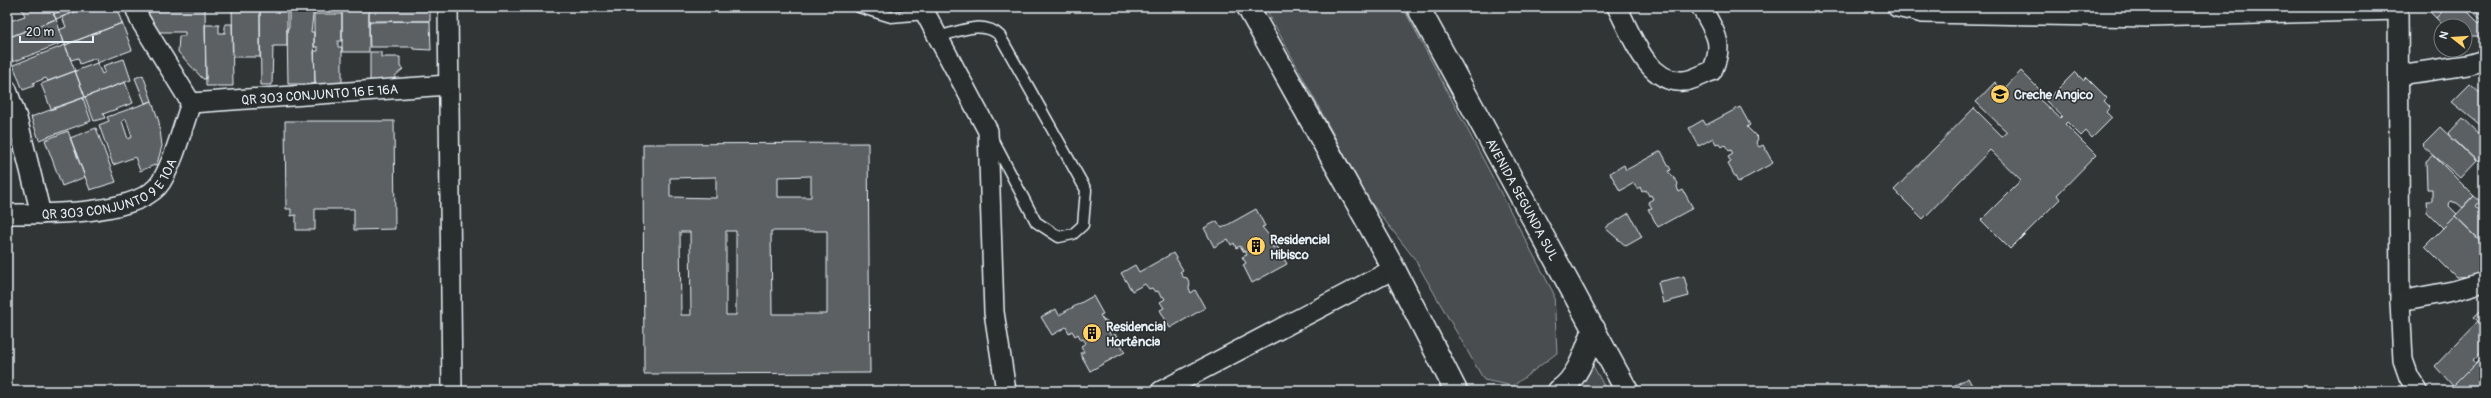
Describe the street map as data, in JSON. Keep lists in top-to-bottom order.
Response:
{
  "streets": {
    "main road": ["AVENIDA SEGUNDA SUL"],
    "street": ["QR 303 CONJUNTO 16 E 16A", "QR 303 CONJUNTO 9 E 10A"]
  },
  "crossings": [
    ["QR 303 CONJUNTO 16 E 16A", "QR 303 CONJUNTO 9 E 10A"]
  ],
  "places": {
    "school or university": ["Creche Angico"],
    "building": ["Residencial Hibisco", "Residencial Hortência"]
  },
  "scale_bar": "20 m",
  "north": "left"
}
